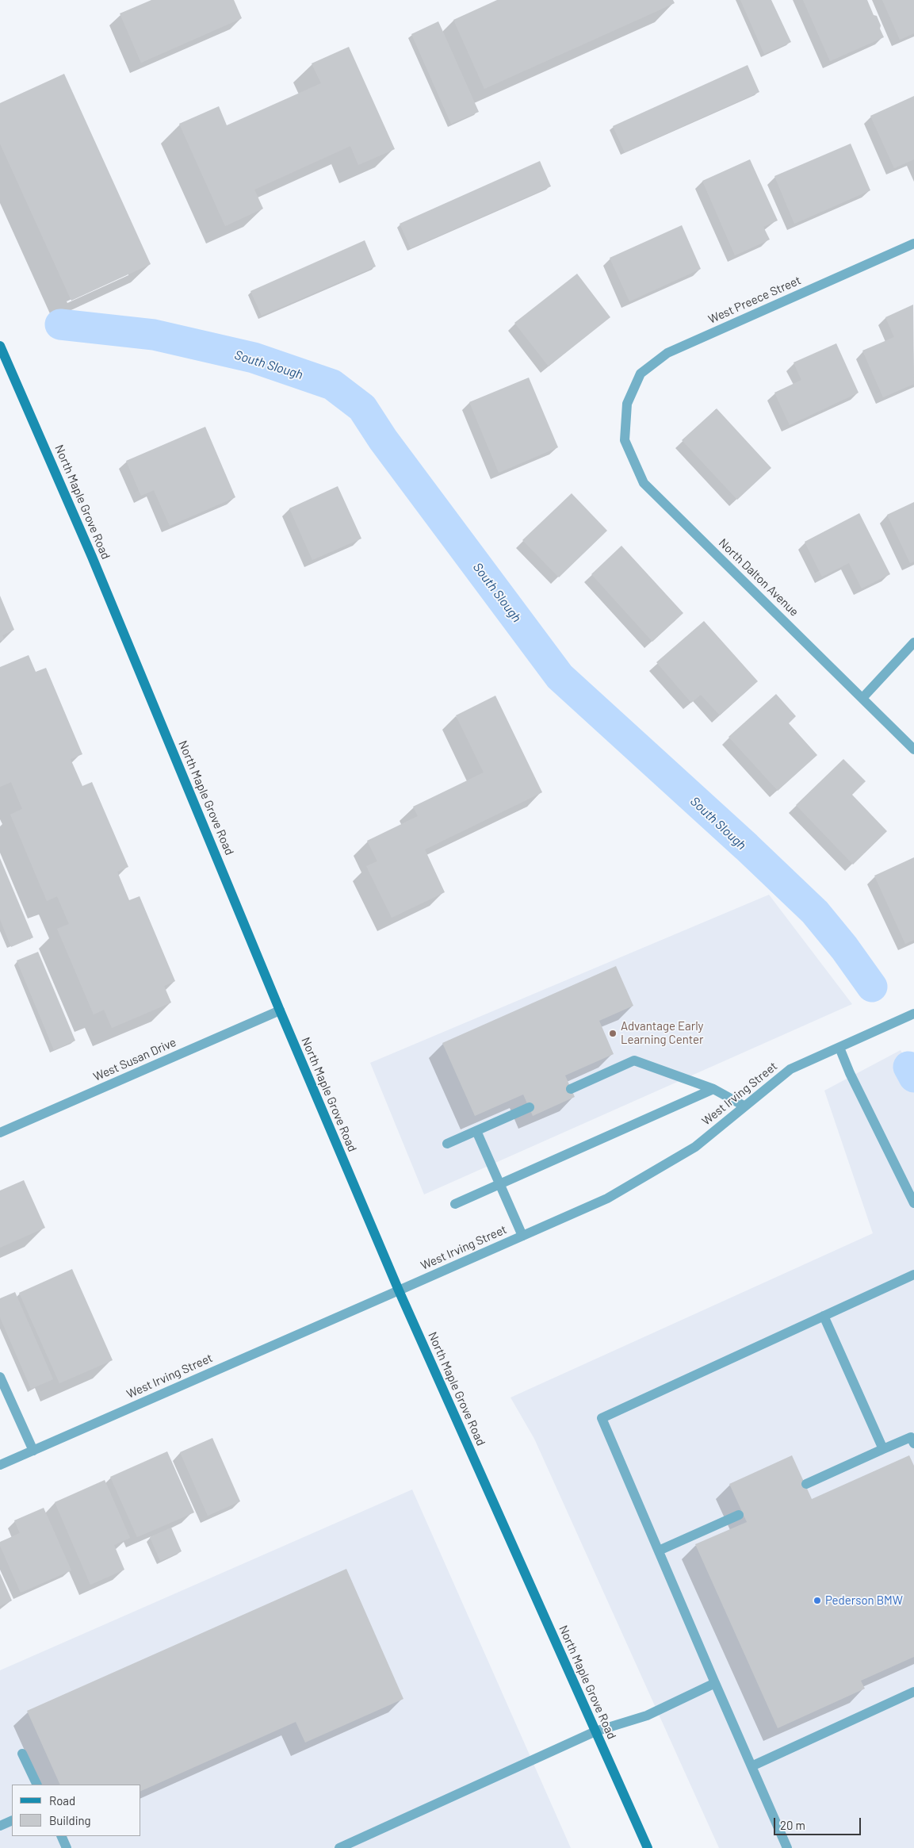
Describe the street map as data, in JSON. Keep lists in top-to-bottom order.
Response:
{
  "streets": {
    "main road": ["North Maple Grove Road"],
    "street": [
      "West Preece Street",
      "North Dalton Avenue",
      "West Susan Drive",
      "West Irving Street"
    ]
  },
  "crossings": [
    ["West Preece Street", "North Dalton Avenue"],
    ["North Maple Grove Road", "West Susan Drive"],
    ["North Maple Grove Road", "West Irving Street"]
  ],
  "water": ["South Slough"],
  "places": ["Advantage Early Learning Center", "Pederson BMW"],
  "legend": ["Road", "Building"],
  "scale_bar": "20 m"
}
